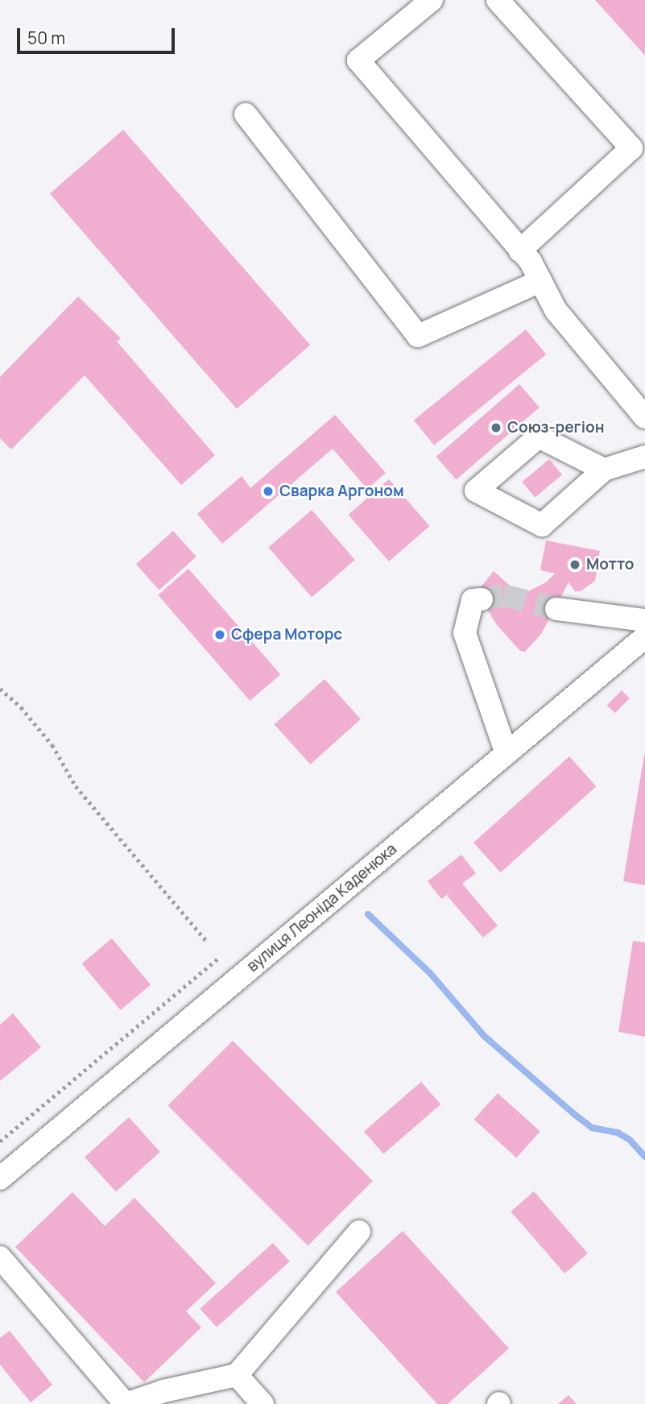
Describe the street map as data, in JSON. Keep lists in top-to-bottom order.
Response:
{
  "streets": {
    "street": ["вулиця Леоніда Каденюка"]
  },
  "places": [
    "Союз-регіон",
    "Сварка Аргоном",
    "Мотто",
    "Сфера Моторс"
  ],
  "scale_bar": "50 m"
}
